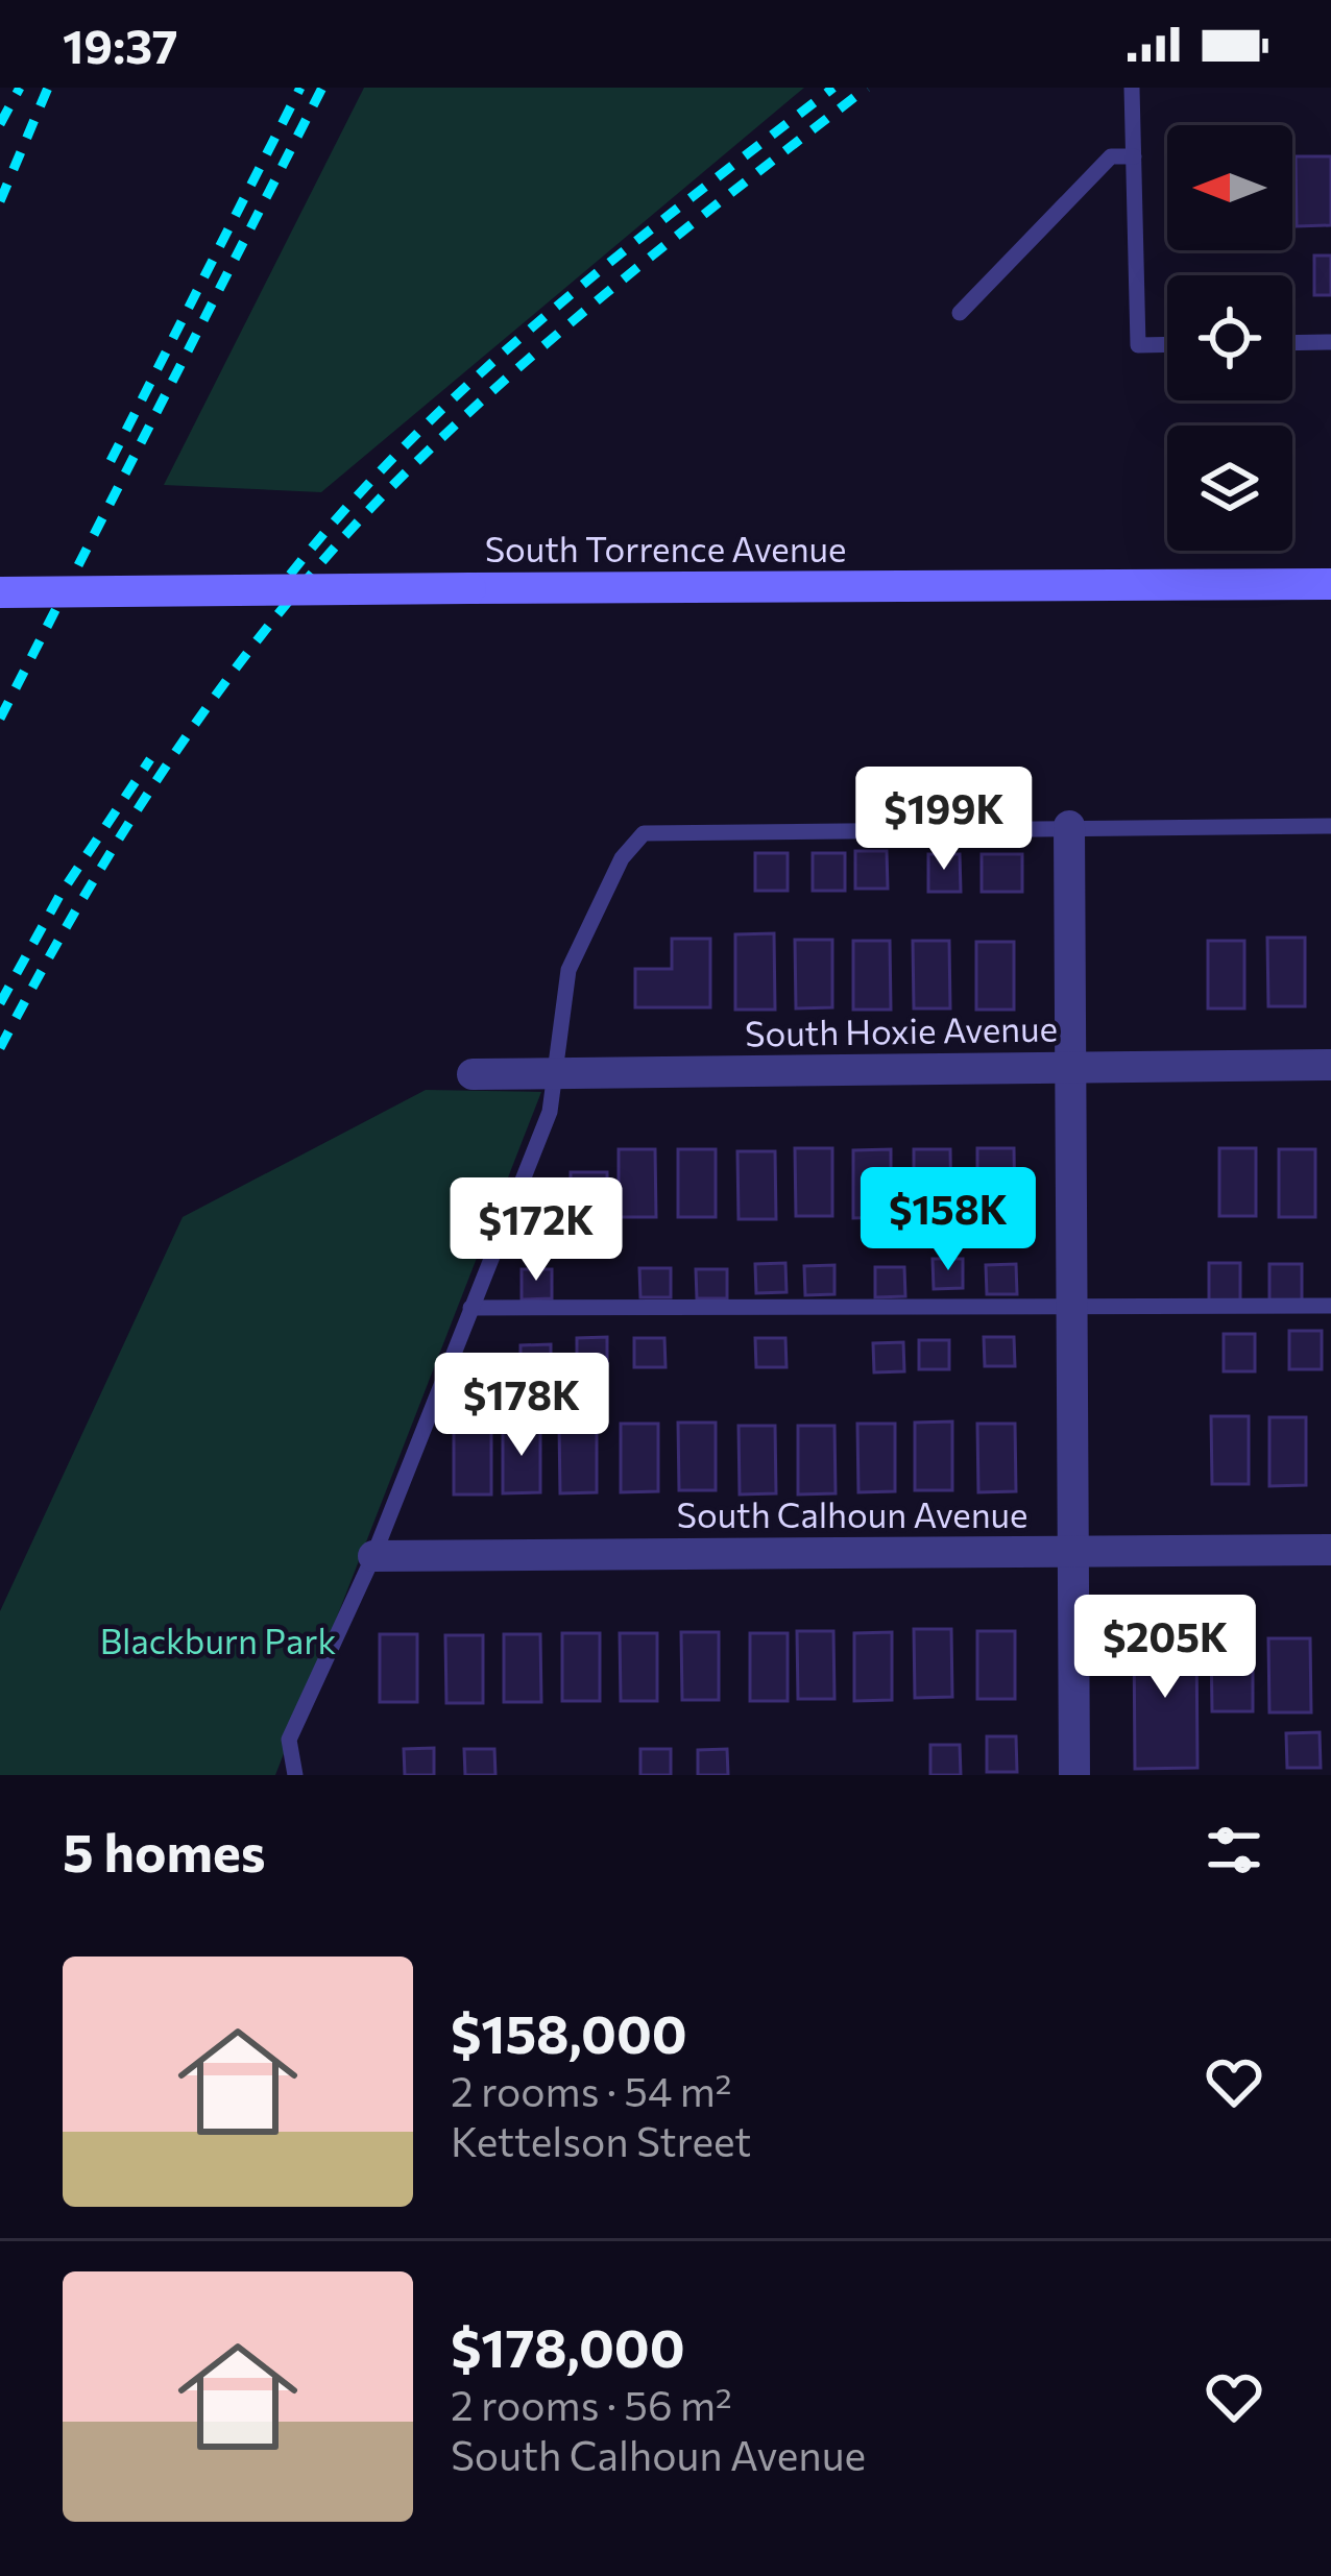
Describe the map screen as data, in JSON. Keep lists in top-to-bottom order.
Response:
{
  "streets": {
    "main road": ["South Torrence Avenue"],
    "street": ["South Hoxie Avenue", "South Calhoun Avenue"]
  },
  "parks": ["Blackburn Park"],
  "north": "left",
  "page": {
    "status": "19:37",
    "price": [
      "$199K",
      "$158K",
      "$172K",
      "$178K",
      "$205K"
    ],
    "heading": "5 homes",
    "list": [
      {
        "name": "$158,000",
        "note": "2 rooms · 54 m² · Kettelson Street"
      },
      {
        "name": "$178,000",
        "note": "2 rooms · 56 m² · South Calhoun Avenue"
      }
    ]
  }
}
